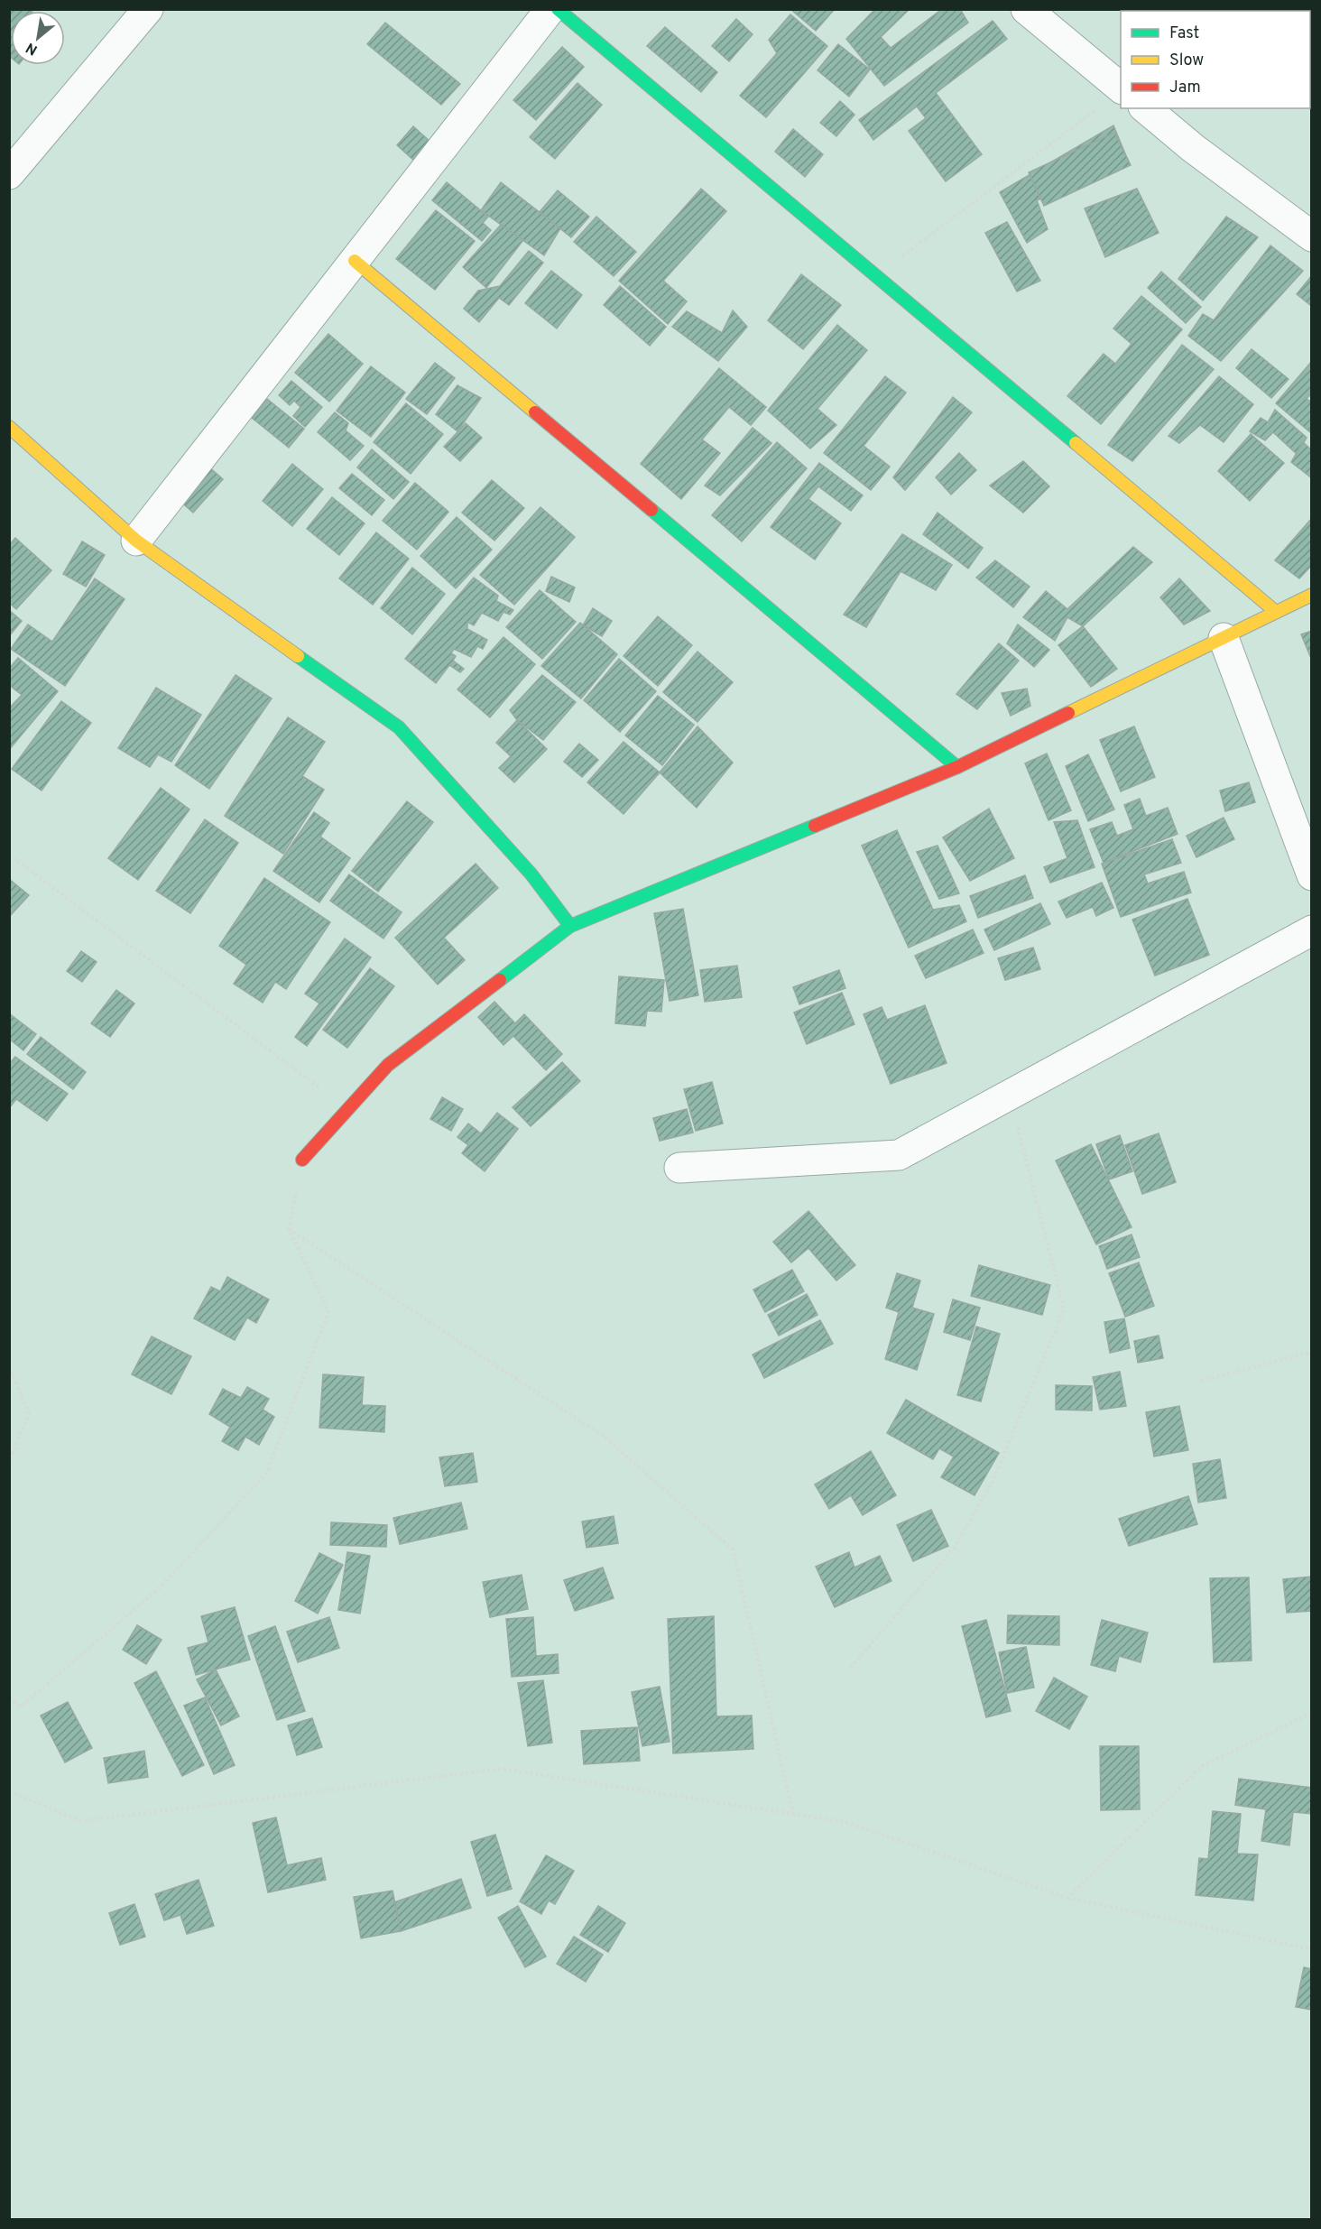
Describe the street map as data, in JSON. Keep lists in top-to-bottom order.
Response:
{
  "legend": ["Fast", "Slow", "Jam"],
  "north": "bottom left"
}
